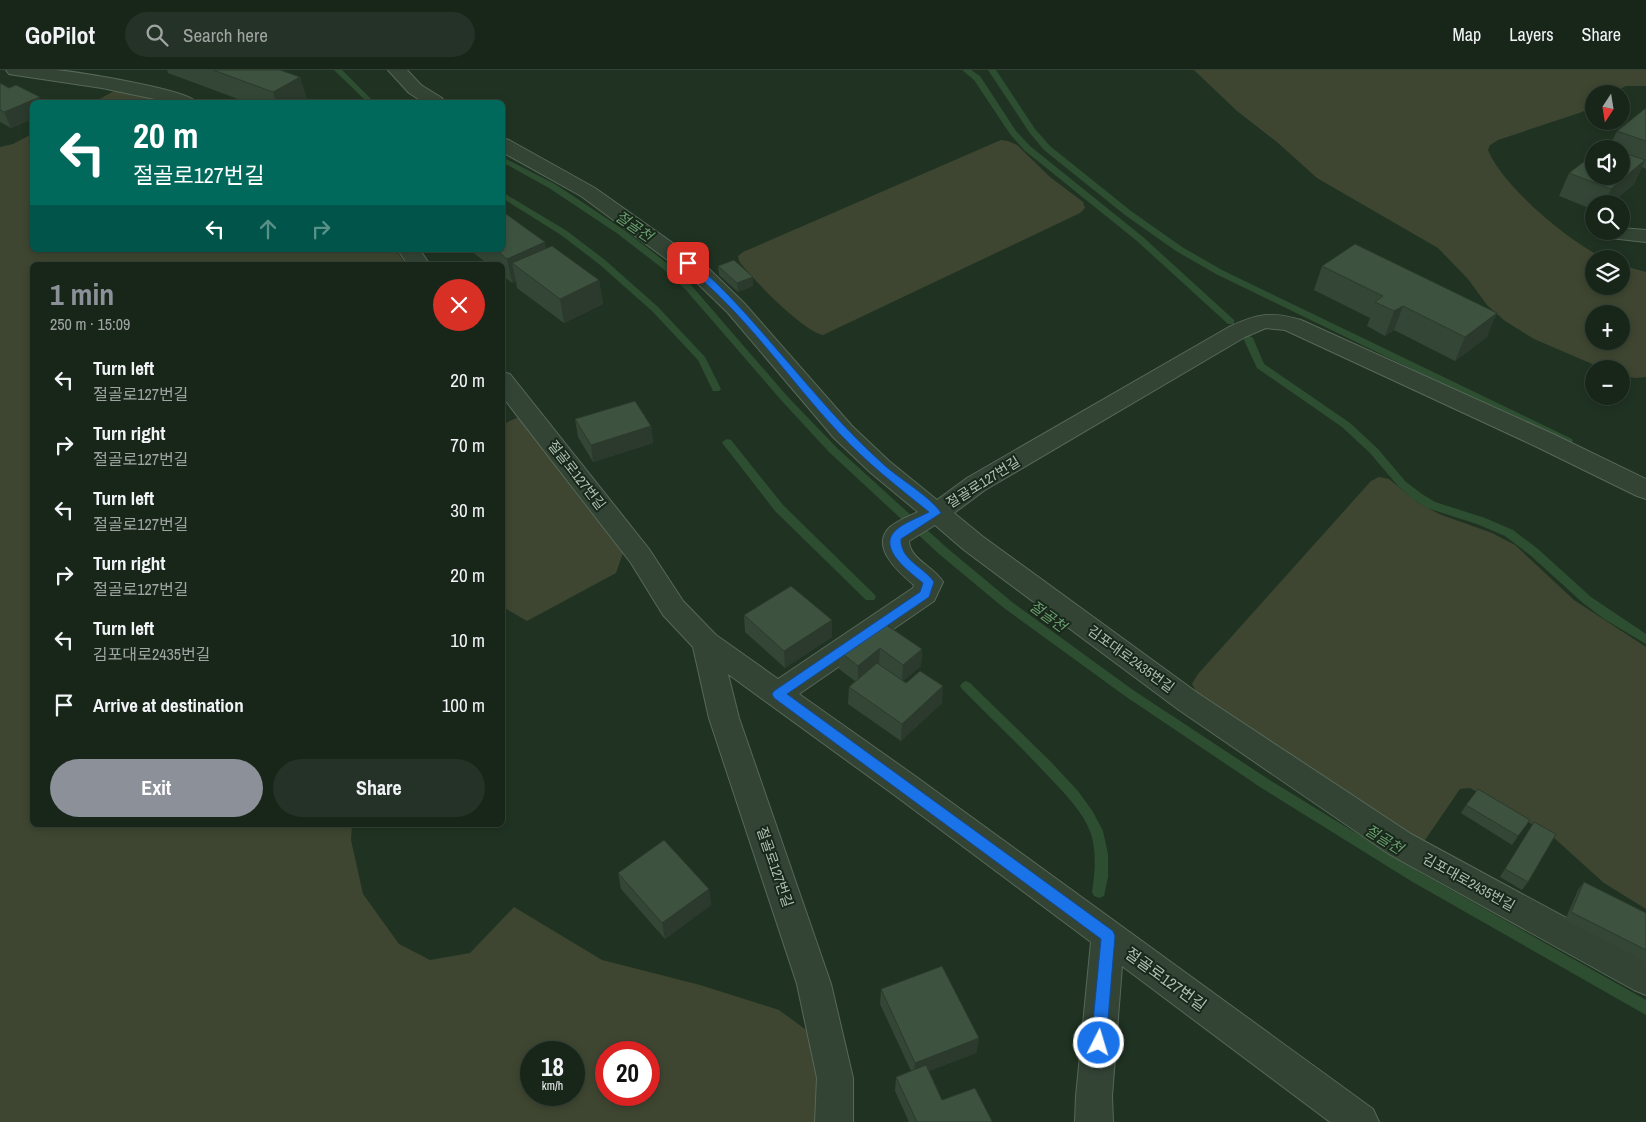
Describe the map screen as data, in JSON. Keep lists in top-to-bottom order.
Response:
{
  "streets": {
    "lane": ["절골로127번길", "김포대로2435번길"]
  },
  "crossings": [
    ["절골로127번길", "김포대로2435번길"]
  ],
  "water": ["절골천"],
  "north": "bottom",
  "page": {
    "header": "GoPilot",
    "search": "Search here",
    "nav": ["Map", "Layers", "Share"],
    "map_buttons": ["+", "−"],
    "turn": ["20 m", "절골로127번길"],
    "heading": ["1 min", "250 m · 15:09"],
    "list": [
      {
        "name": "Turn left",
        "note": "절골로127번길",
        "value": "20 m"
      },
      {
        "name": "Turn right",
        "note": "절골로127번길",
        "value": "70 m"
      },
      {
        "name": "Turn left",
        "note": "절골로127번길",
        "value": "30 m"
      },
      {
        "name": "Turn right",
        "note": "절골로127번길",
        "value": "20 m"
      },
      {
        "name": "Turn left",
        "note": "김포대로2435번길",
        "value": "10 m"
      },
      {
        "name": "Arrive at destination",
        "value": "100 m"
      }
    ],
    "buttons": ["Exit", "Share"],
    "speed": "18 km/h",
    "limit": "20"
  }
}
